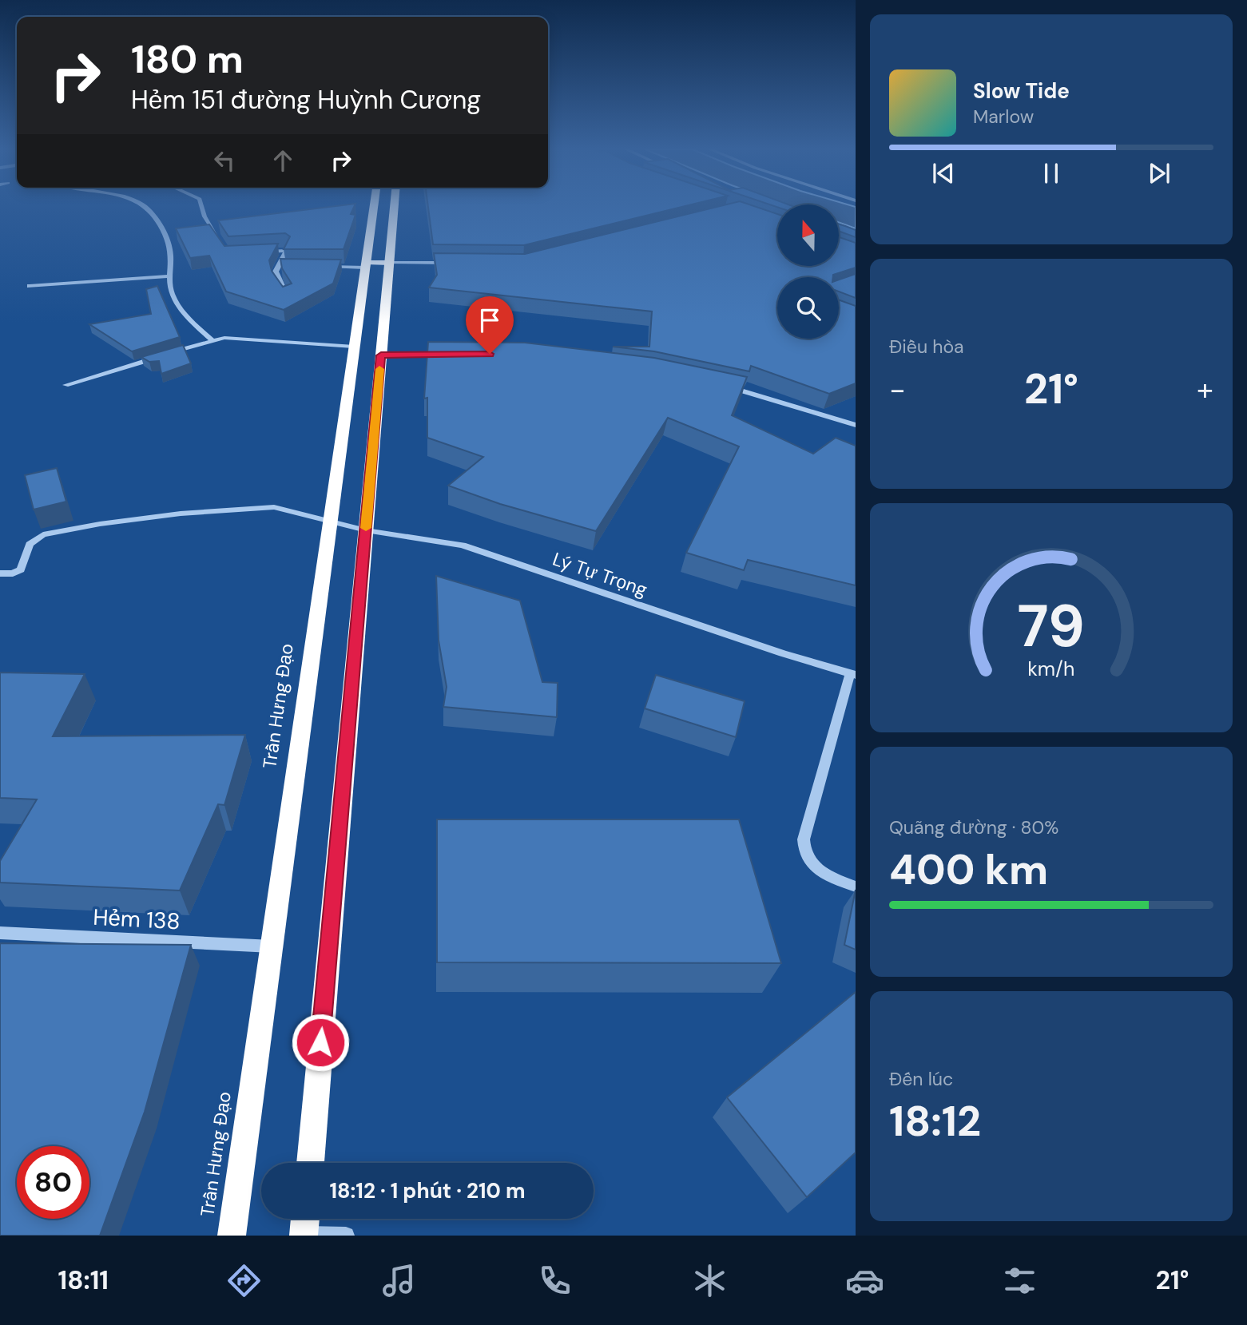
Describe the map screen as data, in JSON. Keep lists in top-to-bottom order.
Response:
{
  "streets": {
    "highway": ["Trần Hưng Đạo"],
    "street": ["Lý Tự Trọng", "Hẻm 138"]
  },
  "crossings": [
    ["Lý Tự Trọng", "Trần Hưng Đạo"],
    ["Trần Hưng Đạo", "Hẻm 138"]
  ],
  "north": "top",
  "page": {
    "turn": ["180 m", "Hẻm 151 đường Huỳnh Cương"],
    "song": ["Slow Tide", "Marlow"],
    "tile": [
      "Điều hòa",
      ["Quãng đường · 80%", "400 km"],
      ["Đến lúc", "18:12"]
    ],
    "heat": ["−", "21°", "+"],
    "limit": "80",
    "trip": "18:12 · 1 phút · 210 m",
    "tabs": ["18:11", "21°"],
    "gauge": ["79", "km/h"]
  }
}
